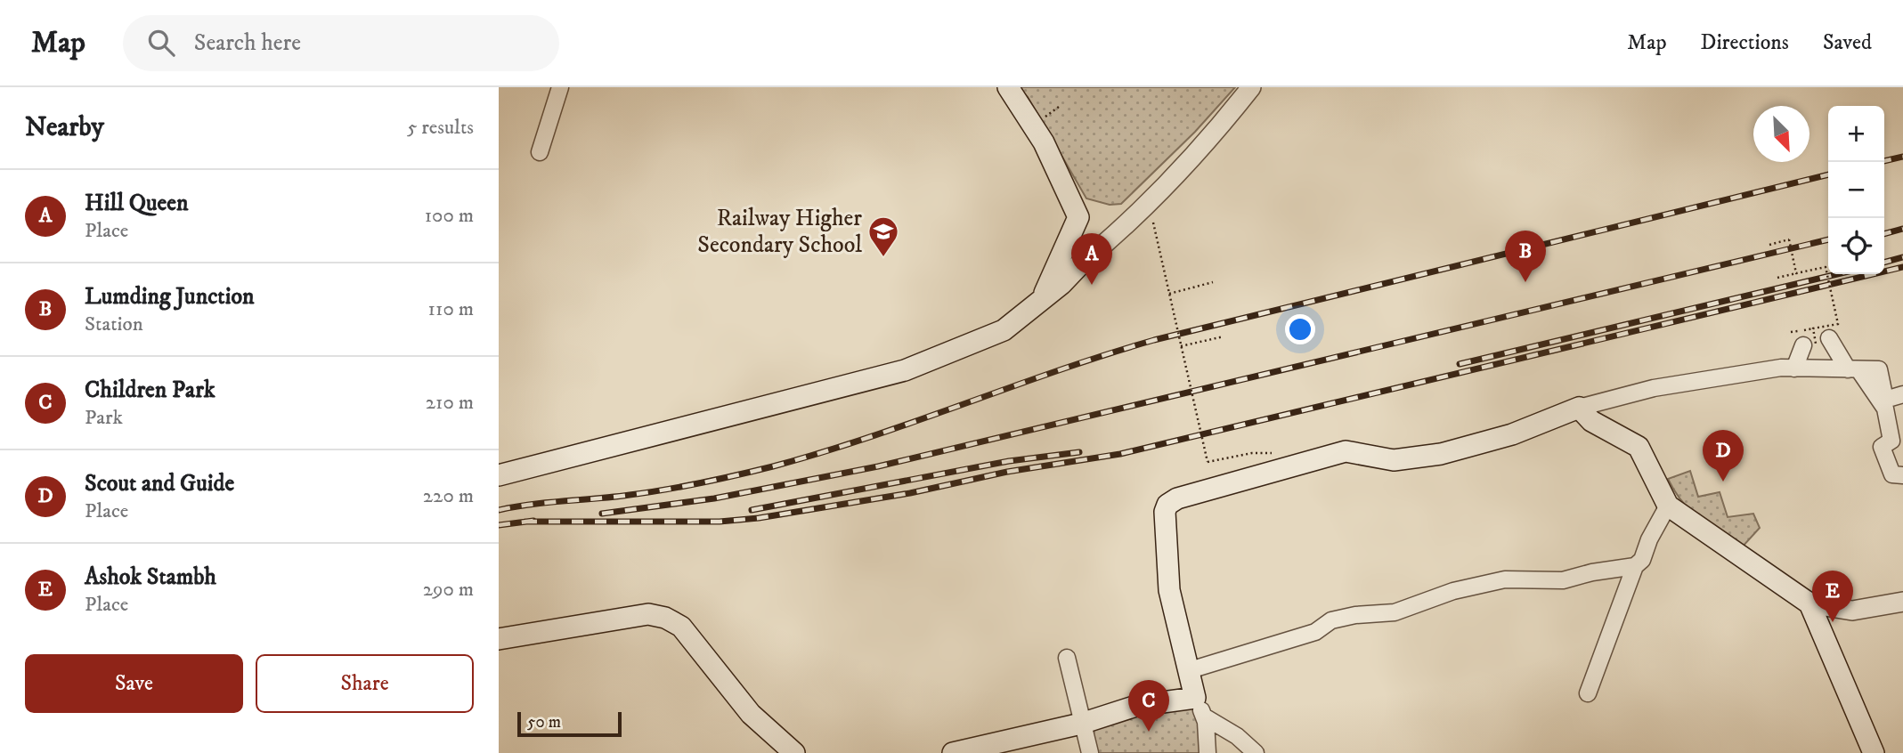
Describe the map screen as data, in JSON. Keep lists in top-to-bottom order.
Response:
{
  "places": {
    "school or university": ["Railway Higher Secondary School"]
  },
  "scale_bar": "50 m",
  "north": "bottom right",
  "page": {
    "header": "Map",
    "search": "Search here",
    "nav": ["Map", "Directions", "Saved"],
    "heading": ["Nearby", "5 results"],
    "map_buttons": ["+", "−"],
    "list": [
      {
        "mark": "A",
        "name": "Hill Queen",
        "note": "Place",
        "value": "100 m"
      },
      {
        "mark": "B",
        "name": "Lumding Junction",
        "note": "Station",
        "value": "110 m"
      },
      {
        "mark": "C",
        "name": "Children Park",
        "note": "Park",
        "value": "210 m"
      },
      {
        "mark": "D",
        "name": "Scout and Guide",
        "note": "Place",
        "value": "220 m"
      },
      {
        "mark": "E",
        "name": "Ashok Stambh",
        "note": "Place",
        "value": "290 m"
      }
    ],
    "pins": [
      "B",
      "A",
      "D",
      "E",
      "C"
    ],
    "buttons": ["Save", "Share"],
    "scale": "50 m"
  }
}
